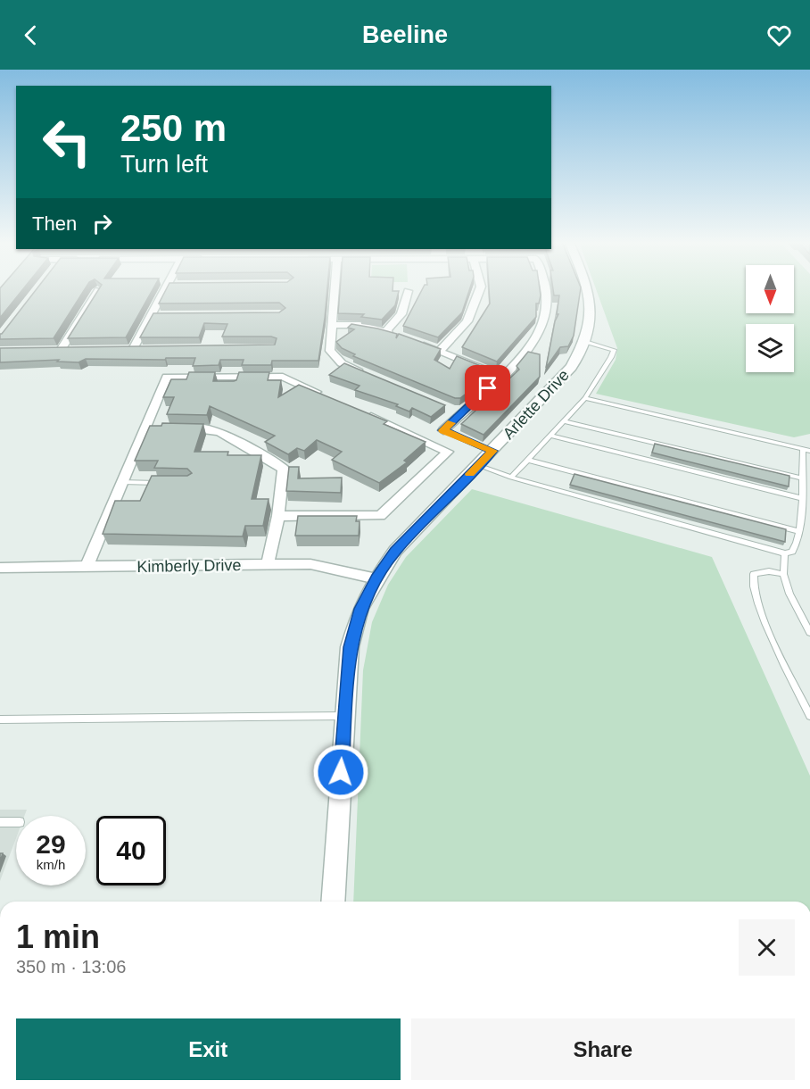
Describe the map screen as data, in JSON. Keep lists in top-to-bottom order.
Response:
{
  "streets": {
    "street": ["Arlette Drive", "Kimberly Drive"]
  },
  "crossings": [
    ["Arlette Drive", "Kimberly Drive"]
  ],
  "north": "bottom",
  "page": {
    "header": "Beeline",
    "turn": ["250 m", "Turn left"],
    "then": "Then",
    "speed": "29 km/h",
    "limit": "40",
    "heading": ["1 min", "350 m · 13:06"],
    "buttons": ["Exit", "Share"]
  }
}
